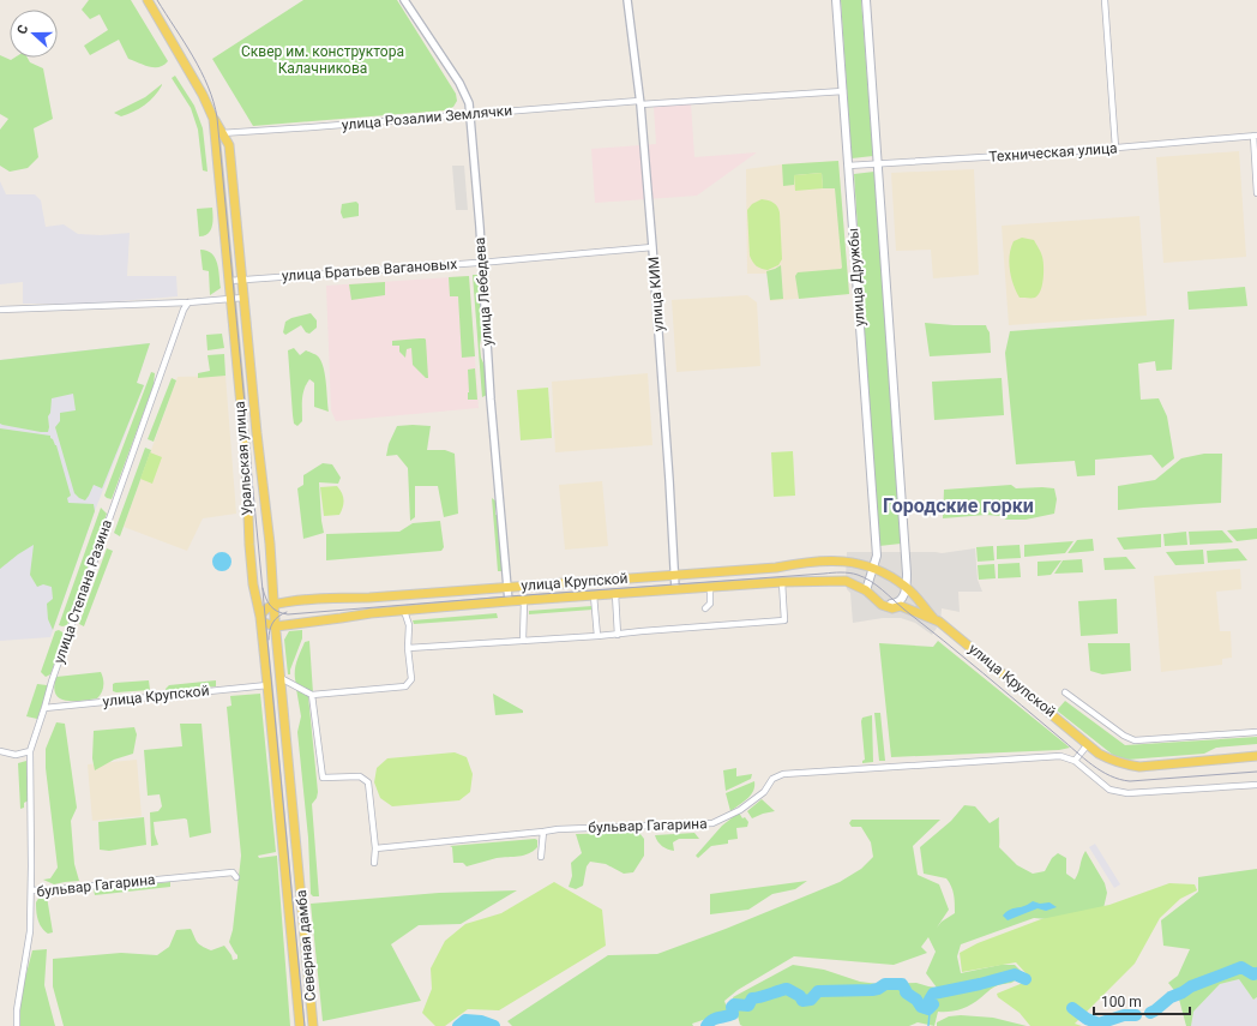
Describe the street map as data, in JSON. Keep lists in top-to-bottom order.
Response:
{
  "streets": {
    "main road": [
      "улица Дружбы",
      "Уральская улица",
      "улица Крупской",
      "Северная дамба"
    ],
    "street": [
      "улица Розалии Землячки",
      "Техническая улица",
      "улица Братьев Вагановых",
      "улица Лебедева",
      "улица КИМ",
      "улица Степана Разина",
      "бульвар Гагарина"
    ]
  },
  "crossings": [
    ["улица Розалии Землячки", "улица Дружбы"],
    ["улица Розалии Землячки", "улица Лебедева"],
    ["улица Розалии Землячки", "улица КИМ"],
    ["улица Розалии Землячки", "Уральская улица"],
    ["Техническая улица", "улица Дружбы"],
    ["улица Братьев Вагановых", "улица Лебедева"],
    ["улица Братьев Вагановых", "улица КИМ"],
    ["улица Братьев Вагановых", "Уральская улица"],
    ["улица Дружбы", "улица Крупской"],
    ["улица Лебедева", "улица Крупской"],
    ["улица КИМ", "улица Крупской"],
    ["Уральская улица", "улица Крупской"],
    ["Уральская улица", "Северная дамба"],
    ["улица Крупской", "улица Степана Разина"],
    ["улица Степана Разина", "бульвар Гагарина"]
  ],
  "districts": ["Городские горки"],
  "parks": ["Сквер им. конструктора Калачникова"],
  "scale_bar": "100 m",
  "north": "left"
}
